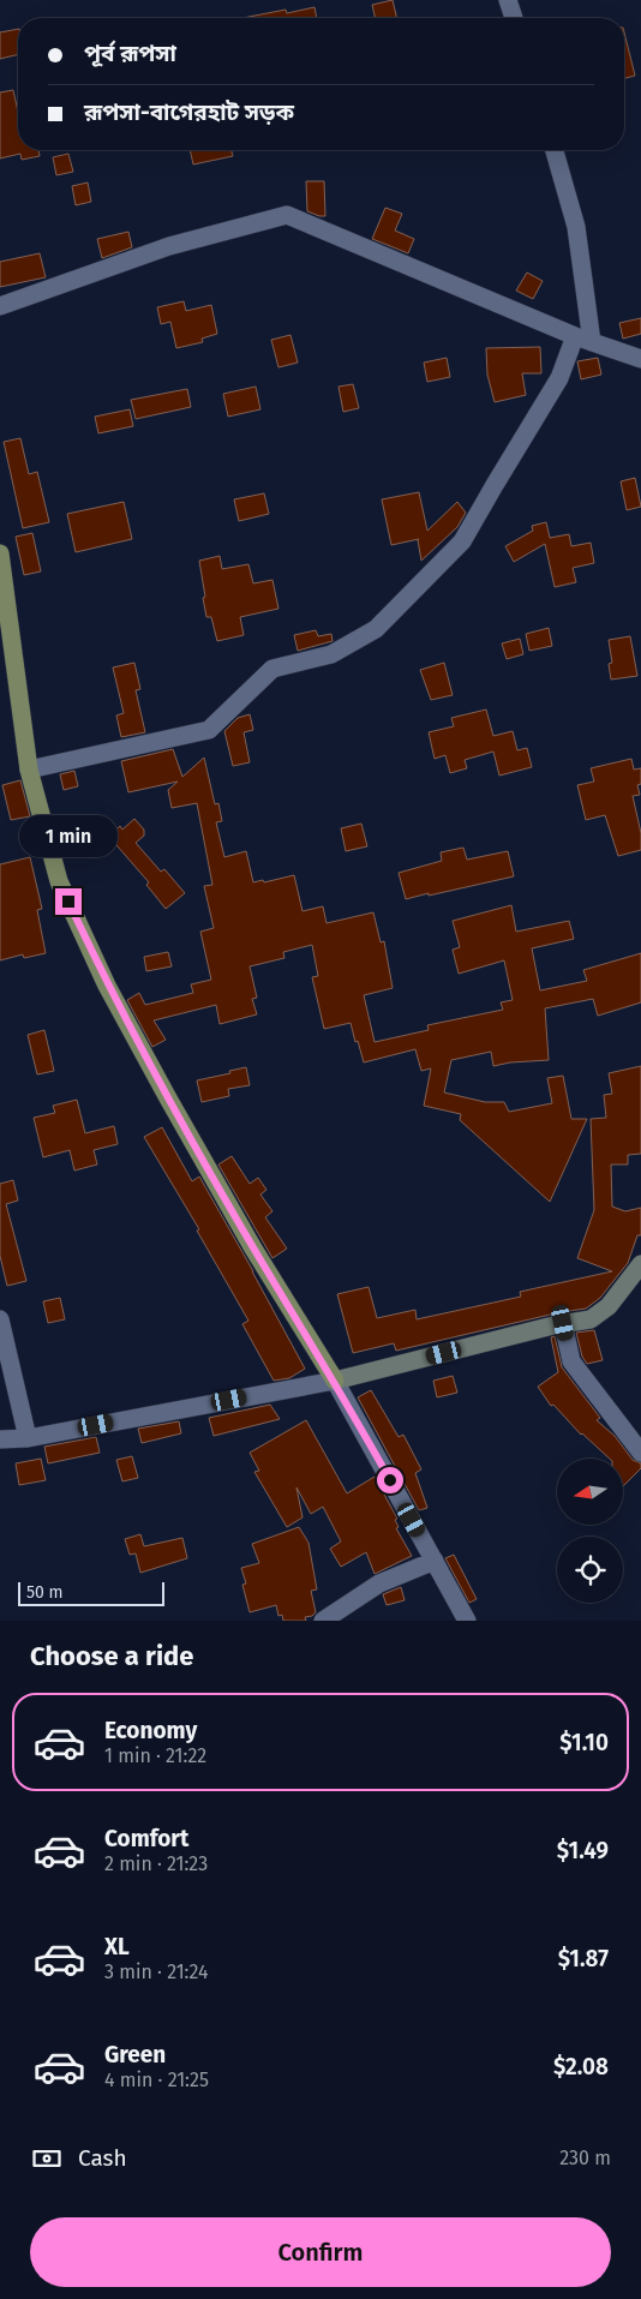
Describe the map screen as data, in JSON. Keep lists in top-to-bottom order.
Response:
{
  "scale_bar": "50 m",
  "north": "left",
  "page": {
    "banner": ["পূর্ব রূপসা", "রূপসা-বাগেরহাট সড়ক"],
    "bubble": "1 min",
    "scale": "50 m",
    "heading": "Choose a ride",
    "list": [
      {
        "name": "Economy",
        "note": "1 min · 21:22",
        "value": "$1.10"
      },
      {
        "name": "Comfort",
        "note": "2 min · 21:23",
        "value": "$1.49"
      },
      {
        "name": "XL",
        "note": "3 min · 21:24",
        "value": "$1.87"
      },
      {
        "name": "Green",
        "note": "4 min · 21:25",
        "value": "$2.08"
      }
    ],
    "pay": ["Cash", "230 m"],
    "buttons": "Confirm"
  }
}
